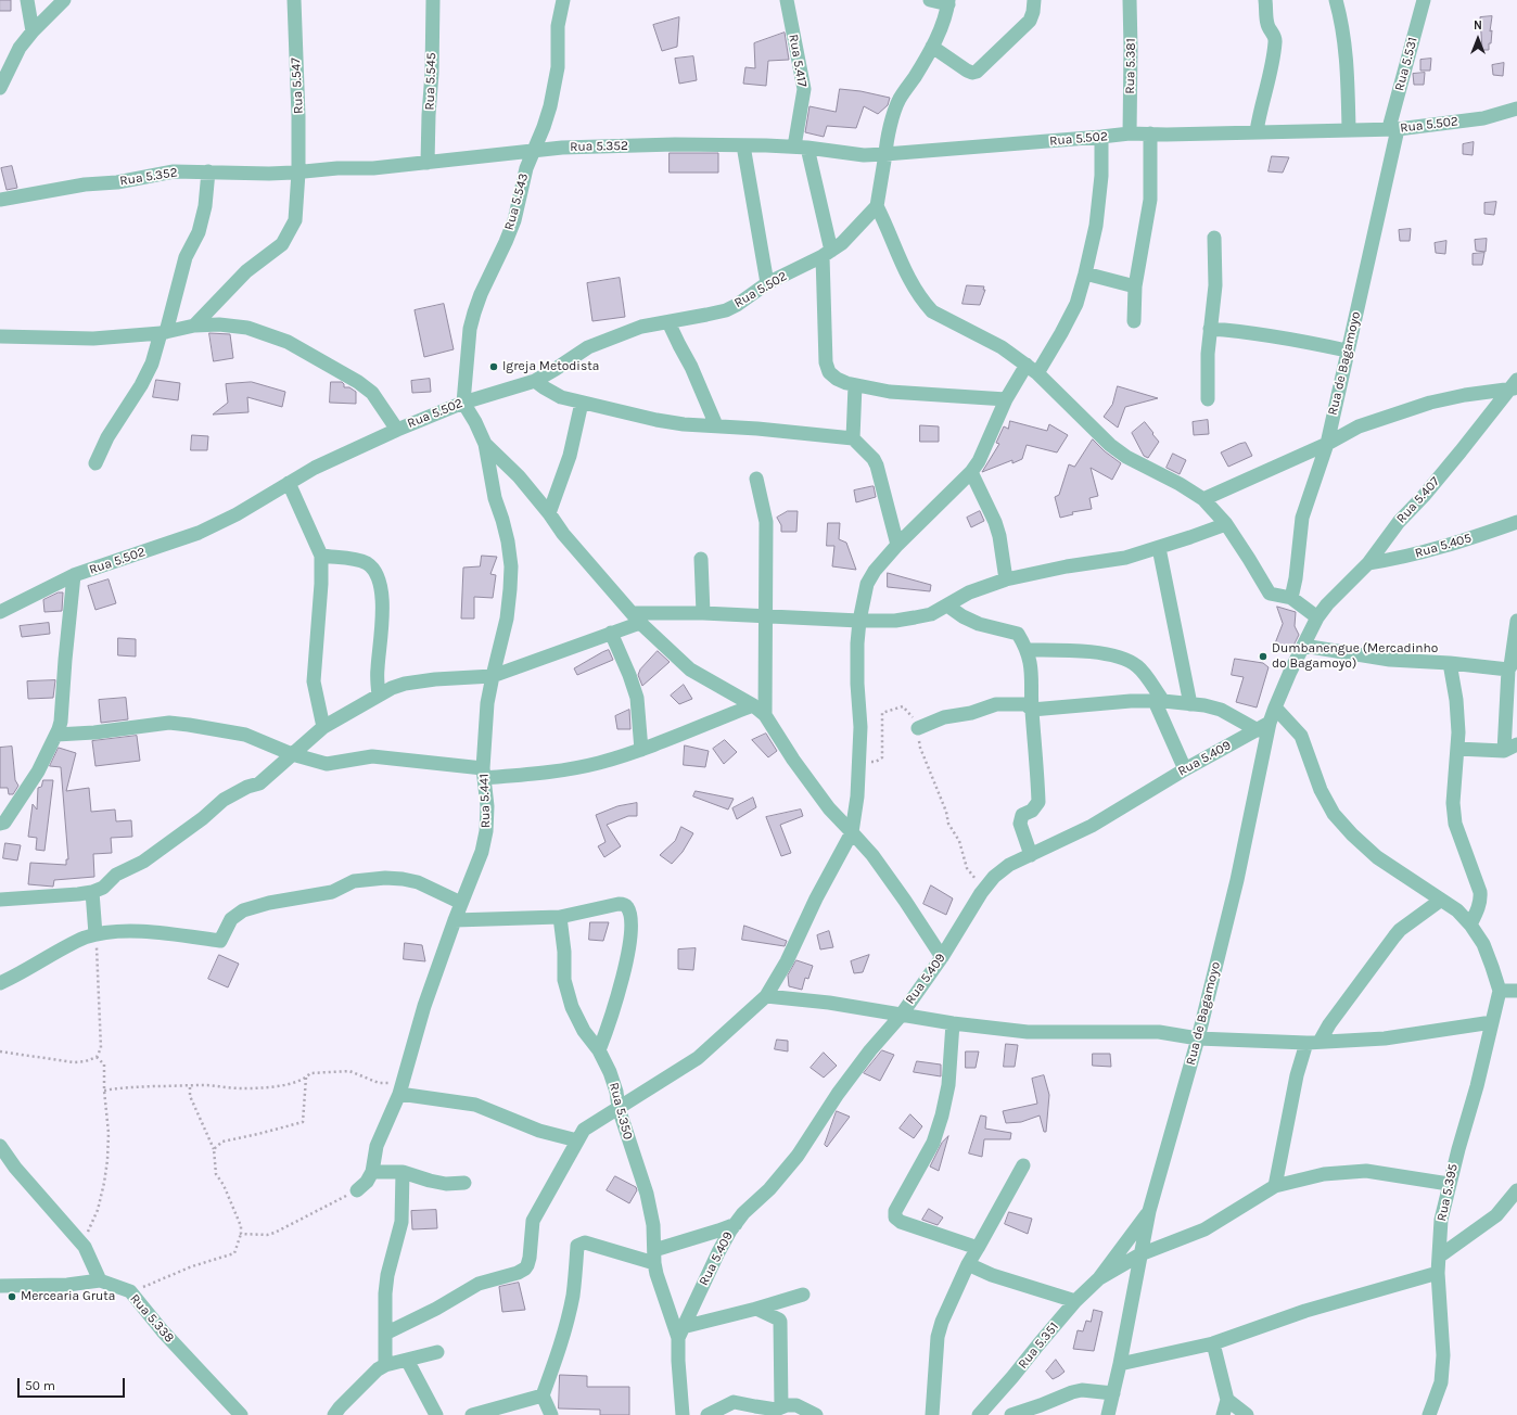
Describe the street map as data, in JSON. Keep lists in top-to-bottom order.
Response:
{
  "streets": {
    "street": [
      "Rua 5.417",
      "Rua 5.531",
      "Rua 5.381",
      "Rua 5.545",
      "Rua 5.547",
      "Rua 5.502",
      "Rua 5.352",
      "Rua 5.543",
      "Rua de Bagamoyo",
      "Rua 5.407",
      "Rua 5.405",
      "Rua 5.409",
      "Rua 5.441",
      "Rua 5.350",
      "Rua 5.395",
      "Rua 5.338",
      "Rua 5.351"
    ]
  },
  "crossings": [
    ["Rua 5.417", "Rua 5.352"],
    ["Rua 5.531", "Rua 5.502"],
    ["Rua 5.531", "Rua de Bagamoyo"],
    ["Rua 5.381", "Rua 5.502"],
    ["Rua 5.545", "Rua 5.352"],
    ["Rua 5.547", "Rua 5.352"],
    ["Rua 5.502", "Rua 5.352"],
    ["Rua 5.502", "Rua 5.543"],
    ["Rua 5.502", "Rua de Bagamoyo"],
    ["Rua 5.352", "Rua 5.543"],
    ["Rua de Bagamoyo", "Rua 5.407"],
    ["Rua de Bagamoyo", "Rua 5.409"],
    ["Rua 5.407", "Rua 5.405"],
    ["Rua 5.409", "Rua 5.350"]
  ],
  "places": ["Igreja Metodista", "Dumbanengue (Mercadinho do Bagamoyo)", "Mercearia Gruta"],
  "scale_bar": "50 m",
  "north": "top"
}
